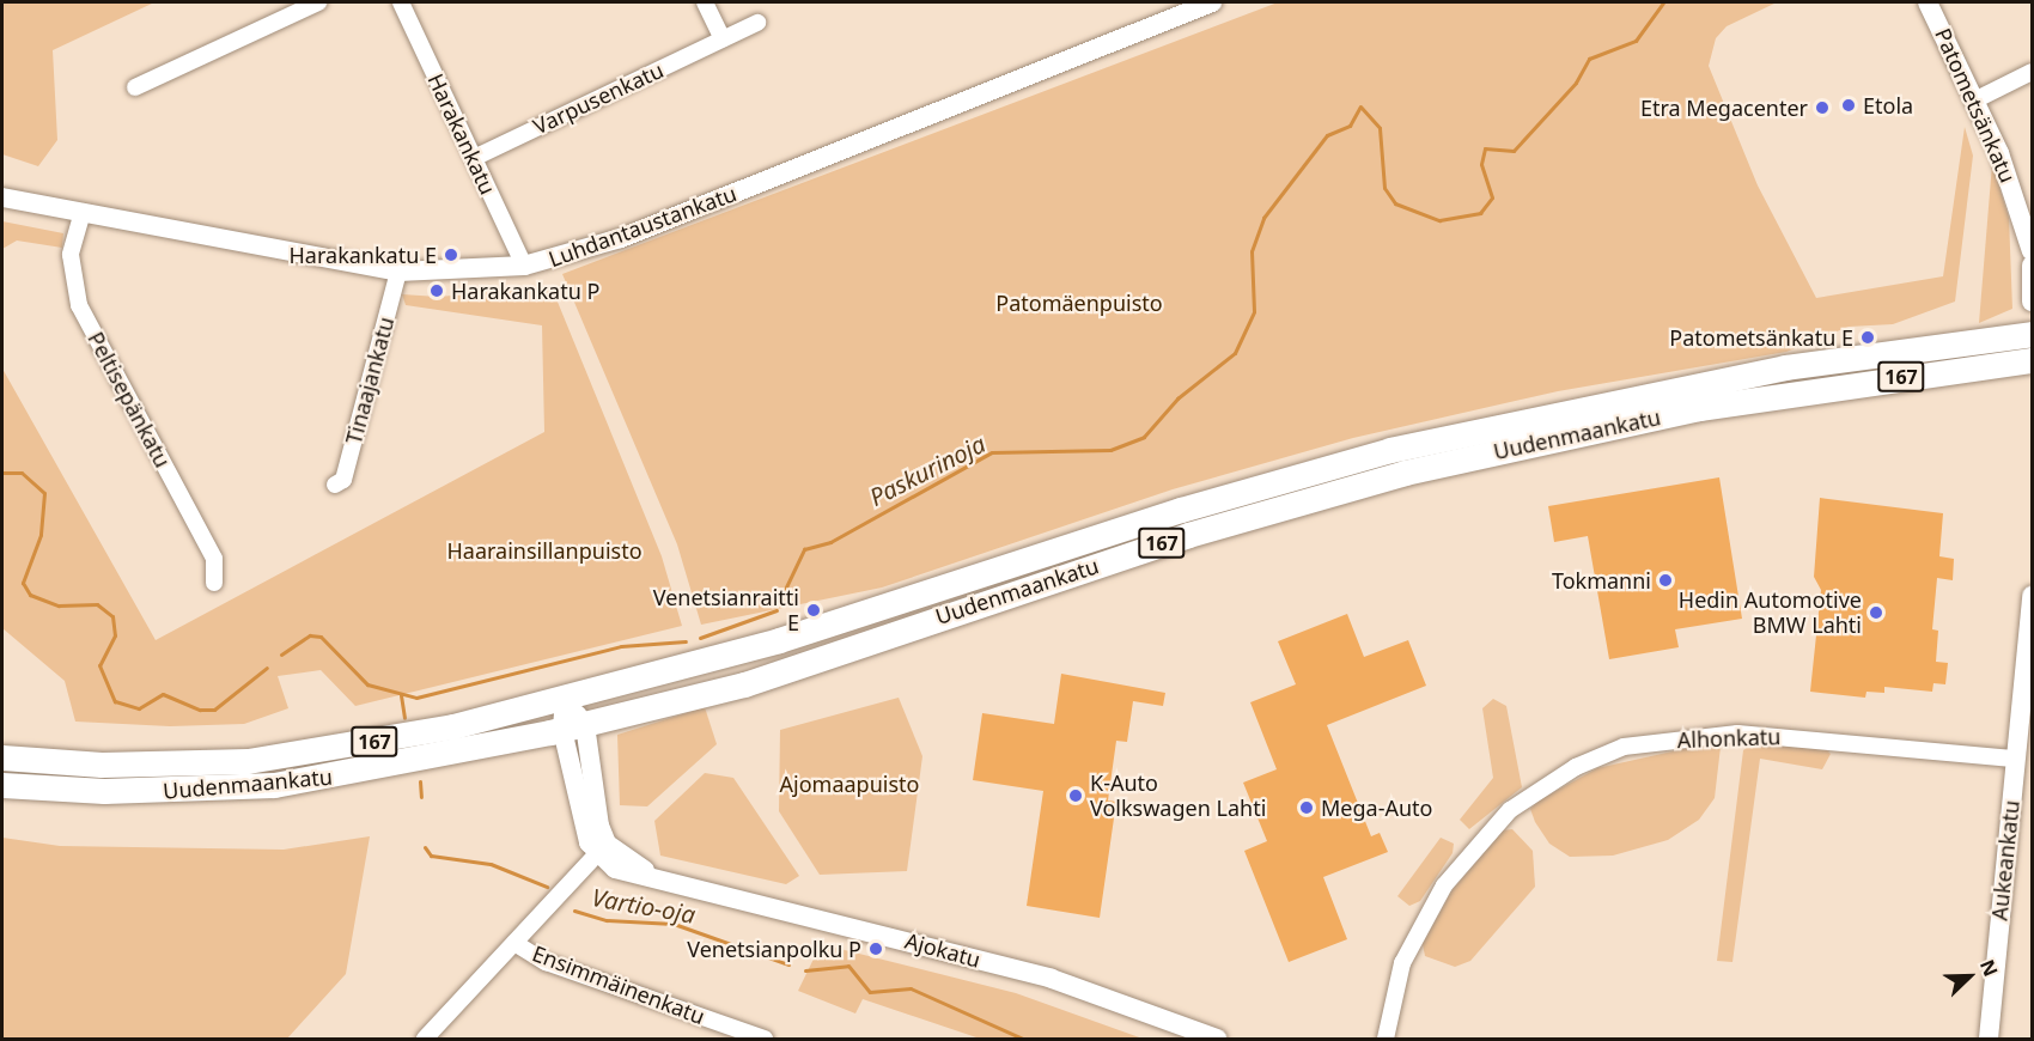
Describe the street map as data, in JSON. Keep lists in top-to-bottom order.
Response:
{
  "streets": {
    "main road": ["167", "Uudenmaankatu"],
    "street": [
      "Varpusenkatu",
      "Patometsänkatu",
      "Harakankatu",
      "Luhdantaustankatu",
      "Tinaajankatu",
      "Peltisepänkatu",
      "Alhonkatu",
      "Aukeankatu",
      "Ajokatu",
      "Ensimmäinenkatu"
    ]
  },
  "crossings": [
    ["Varpusenkatu", "Harakankatu"],
    ["Harakankatu", "Luhdantaustankatu"],
    ["Luhdantaustankatu", "Tinaajankatu"],
    ["Luhdantaustankatu", "Peltisepänkatu"],
    ["Uudenmaankatu", "Ajokatu"],
    ["Alhonkatu", "Aukeankatu"]
  ],
  "water": ["Paskurinoja", "Vartio-oja"],
  "parks": ["Patomäenpuisto", "Haarainsillanpuisto", "Ajomaapuisto"],
  "places": [
    "Etola",
    "Etra Megacenter",
    "Harakankatu E",
    "Harakankatu P",
    "Patometsänkatu E",
    "Tokmanni",
    "Venetsianraitti E",
    "Hedin Automotive BMW Lahti",
    "K-Auto Volkswagen Lahti",
    "Mega-Auto",
    "Venetsianpolku P"
  ],
  "north": "top right"
}
